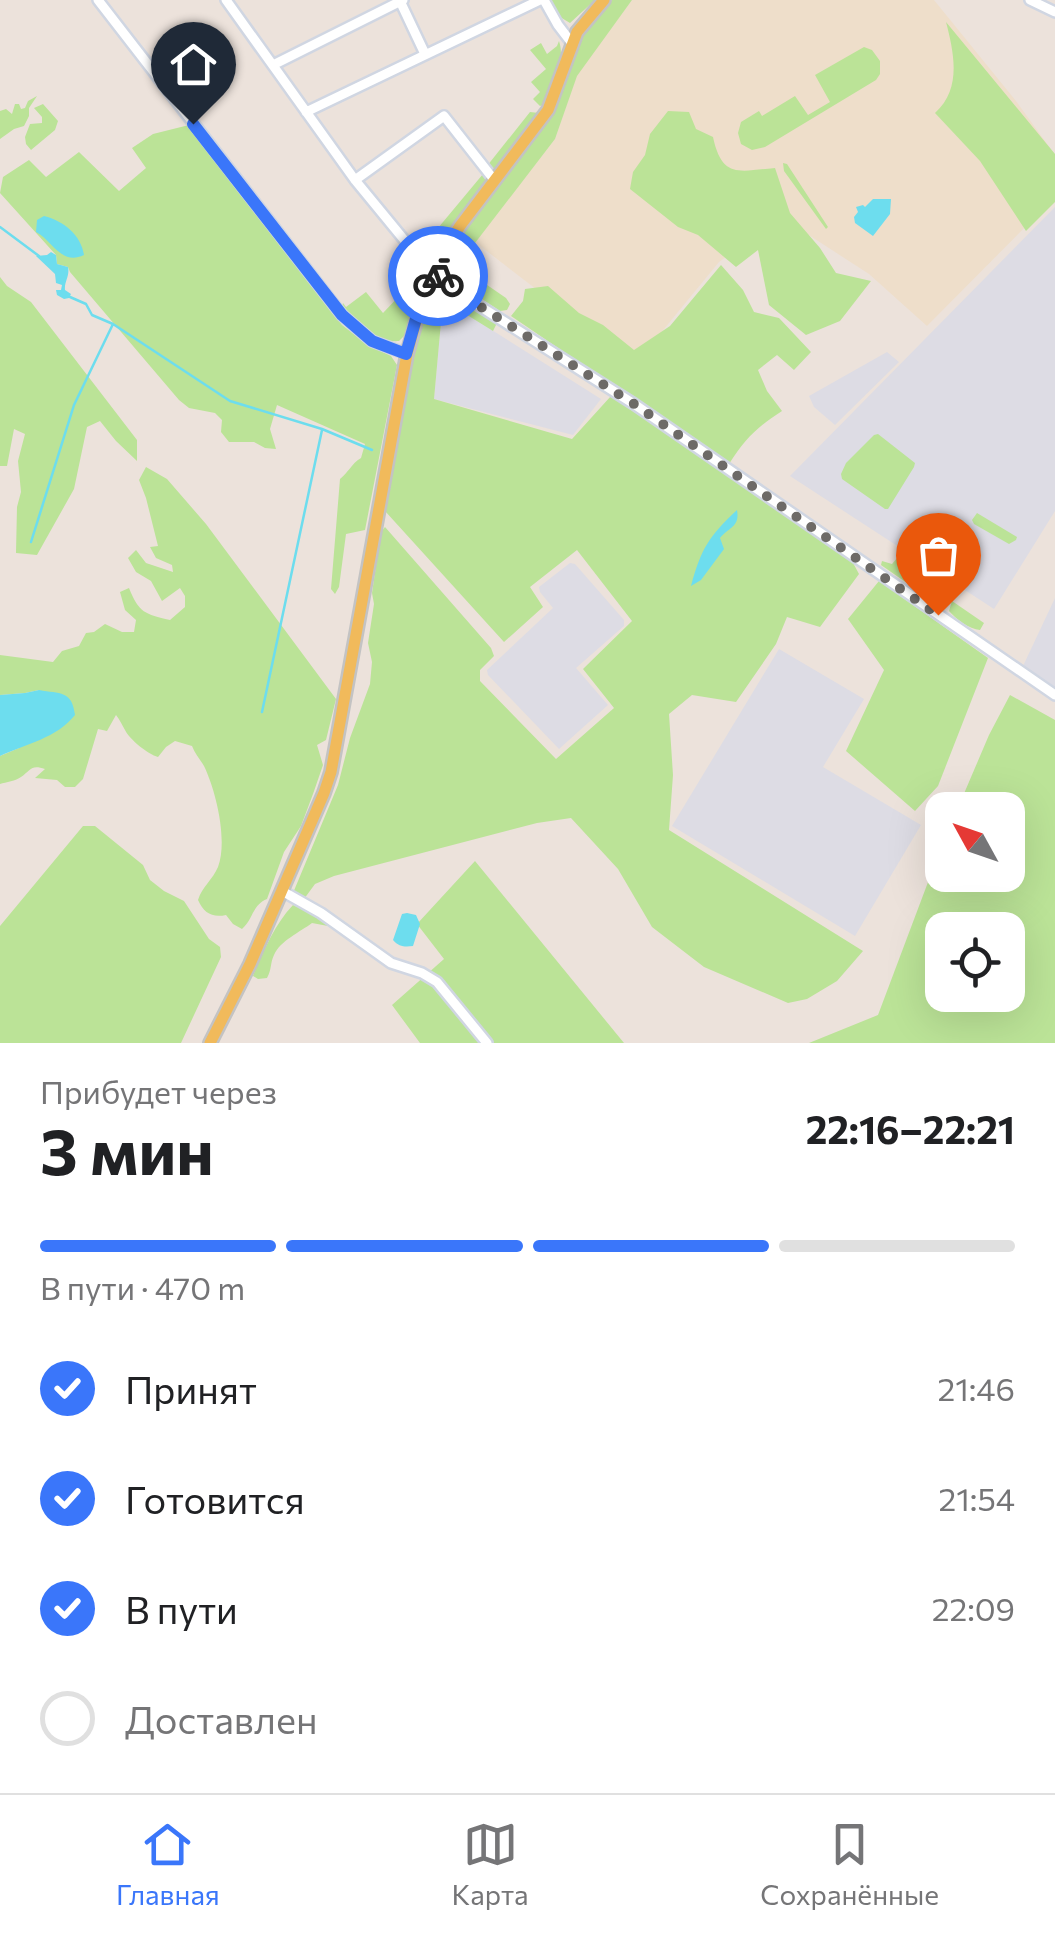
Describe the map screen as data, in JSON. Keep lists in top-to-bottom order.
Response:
{
  "north": "top left",
  "page": {
    "heading": ["3 мин", "Прибудет через", "22:16–22:21"],
    "bar": "В пути · 470 m",
    "list": [
      ["Принят", "21:46"],
      ["Готовится", "21:54"],
      ["В пути", "22:09"],
      "Доставлен"
    ],
    "tabs": ["Главная", "Карта", "Сохранённые"]
  }
}
